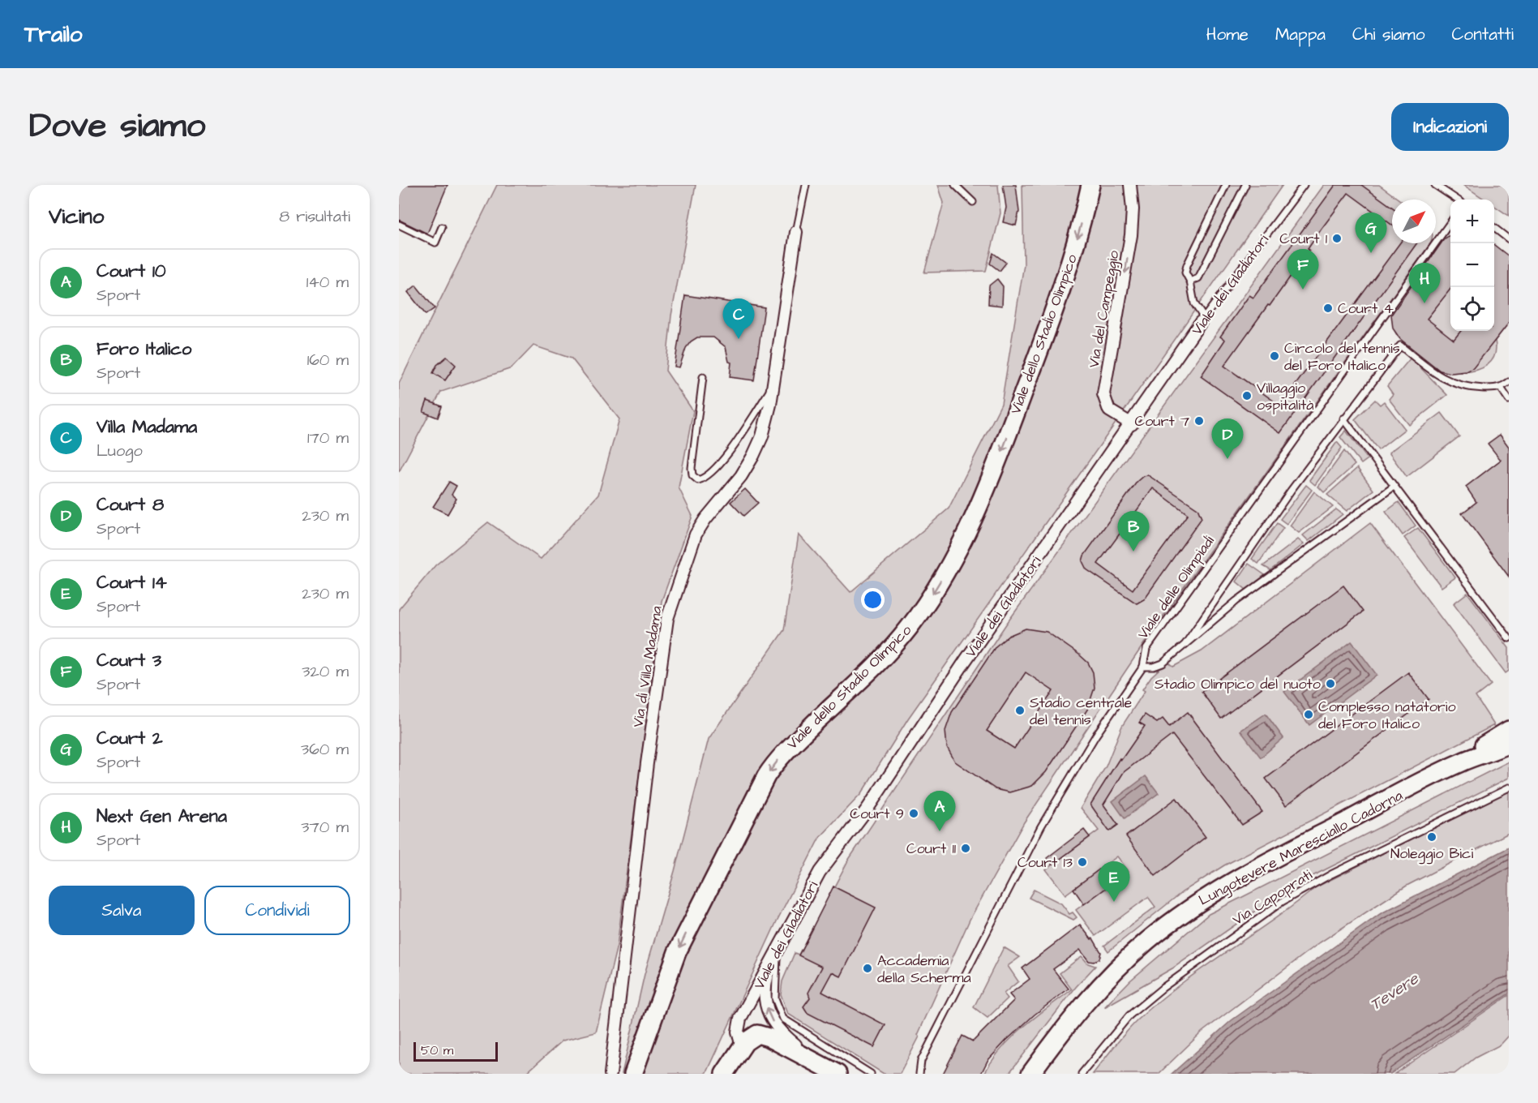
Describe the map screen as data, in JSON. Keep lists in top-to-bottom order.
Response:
{
  "streets": {
    "main road": ["Viale dello Stadio Olimpico", "Lungotevere Maresciallo Cadorna"],
    "street": ["Viale dei Gladiatori", "Via del Campeggio", "Via di Villa Madama"],
    "lane": ["Viale delle Olimpiadi", "Via Capoprati"]
  },
  "crossings": [
    ["Viale dei Gladiatori", "Via del Campeggio"]
  ],
  "one_way": ["Via del Campeggio", "Viale dello Stadio Olimpico"],
  "water": ["Tevere"],
  "places": [
    "Court 1",
    "Court 4",
    "Circolo del tennis del Foro Italico",
    "Villaggio ospitalità",
    "Court 7",
    "Stadio Olimpico del nuoto",
    "Stadio centrale del tennis",
    "Complesso natatorio del Foro Italico",
    "Court 9",
    "Noleggio Bici",
    "Court 11",
    "Court 13",
    "Accademia della Scherma"
  ],
  "scale_bar": "50 m",
  "north": "top right",
  "page": {
    "header": "Trailo",
    "nav": [
      "Home",
      "Mappa",
      "Chi siamo",
      "Contatti"
    ],
    "title": "Dove siamo",
    "buttons": [
      "Indicazioni",
      ["Salva", "Condividi"]
    ],
    "heading": ["Vicino", "8 risultati"],
    "map_buttons": ["+", "−"],
    "pins": [
      "G",
      "F",
      "H",
      "C",
      "D",
      "B",
      "A",
      "E"
    ],
    "list": [
      {
        "mark": "A",
        "name": "Court 10",
        "note": "Sport",
        "value": "140 m"
      },
      {
        "mark": "B",
        "name": "Foro Italico",
        "note": "Sport",
        "value": "160 m"
      },
      {
        "mark": "C",
        "name": "Villa Madama",
        "note": "Luogo",
        "value": "170 m"
      },
      {
        "mark": "D",
        "name": "Court 8",
        "note": "Sport",
        "value": "230 m"
      },
      {
        "mark": "E",
        "name": "Court 14",
        "note": "Sport",
        "value": "230 m"
      },
      {
        "mark": "F",
        "name": "Court 3",
        "note": "Sport",
        "value": "320 m"
      },
      {
        "mark": "G",
        "name": "Court 2",
        "note": "Sport",
        "value": "360 m"
      },
      {
        "mark": "H",
        "name": "Next Gen Arena",
        "note": "Sport",
        "value": "370 m"
      }
    ],
    "scale": "50 m"
  }
}
